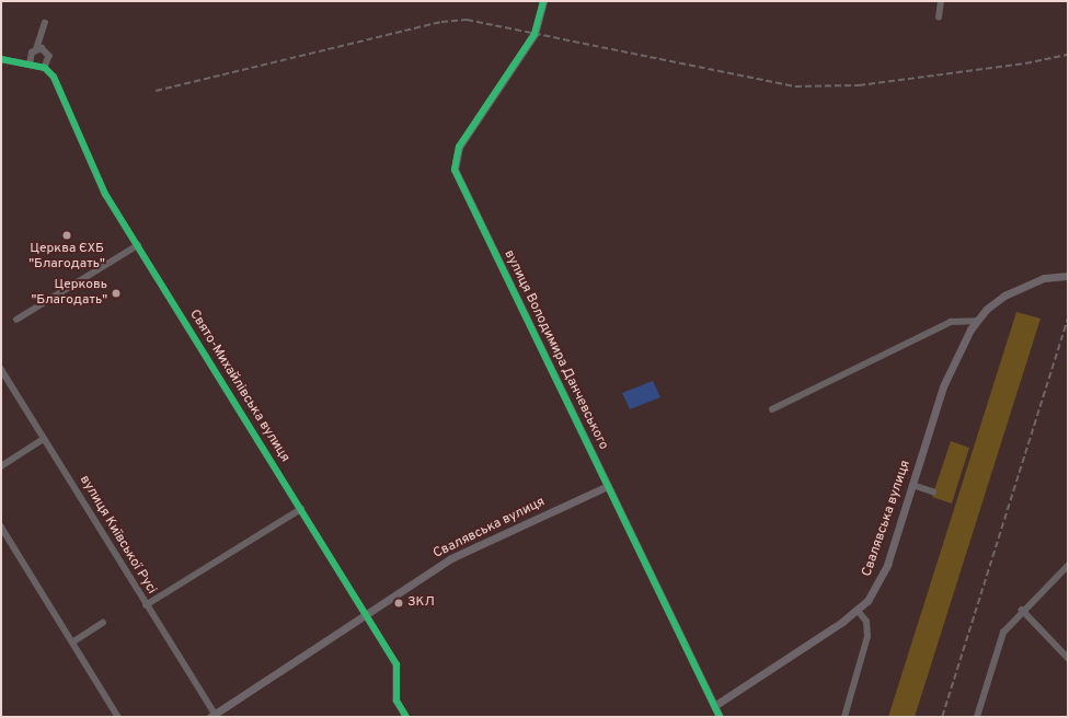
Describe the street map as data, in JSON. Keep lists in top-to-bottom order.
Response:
{
  "streets": {
    "street": [
      "вулиця Володимира Данчевського",
      "Свято-Михайлівська вулиця",
      "Свалявська вулиця",
      "вулиця Київської Русі"
    ]
  },
  "crossings": [
    ["вулиця Володимира Данчевського", "Свалявська вулиця"],
    ["Свято-Михайлівська вулиця", "Свалявська вулиця"],
    ["Свалявська вулиця", "вулиця Київської Русі"]
  ],
  "places": ["Церква ЄХБ \"Благодать\"", "Церковь \"Благодать\"", "ЗКЛ"]
}
